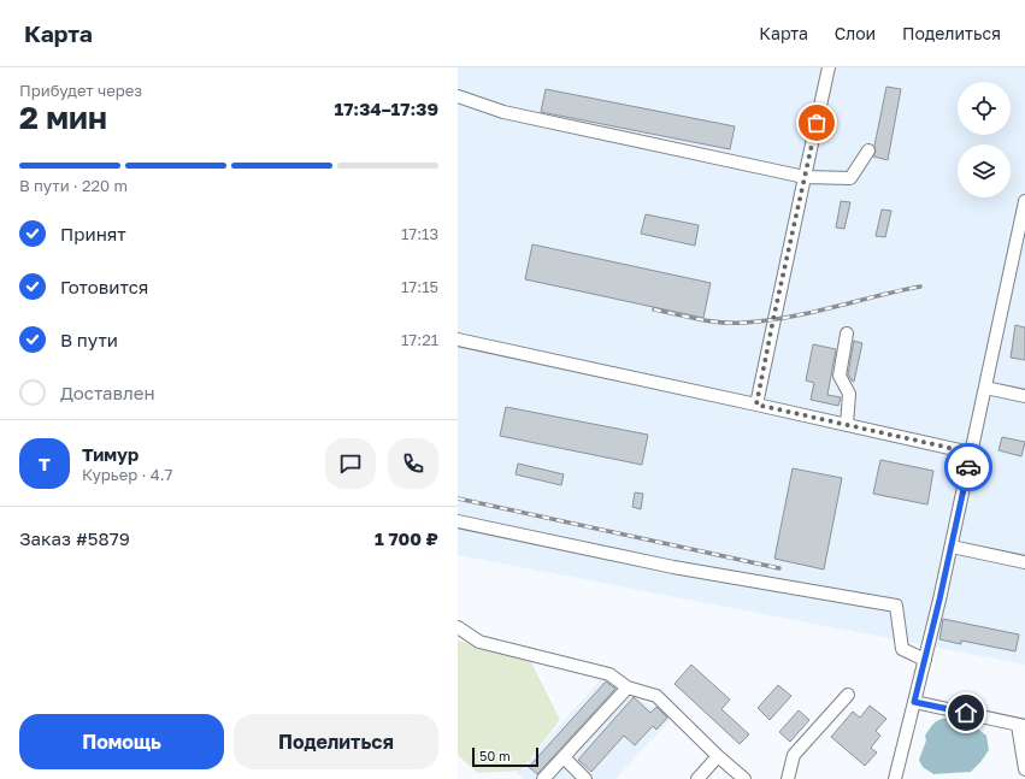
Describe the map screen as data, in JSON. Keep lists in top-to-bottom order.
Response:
{
  "scale_bar": "50 m",
  "page": {
    "header": "Карта",
    "nav": ["Карта", "Слои", "Поделиться"],
    "heading": ["2 мин", "Прибудет через", "17:34–17:39"],
    "panel": [
      "Тимур",
      "Курьер · 4.7",
      "Заказ #5879",
      "1 700 ₽"
    ],
    "bar": "В пути · 220 m",
    "list": [
      ["Принят", "17:13"],
      ["Готовится", "17:15"],
      ["В пути", "17:21"],
      "Доставлен"
    ],
    "round": "Т",
    "buttons": ["Помощь", "Поделиться"],
    "scale": "50 m"
  }
}
